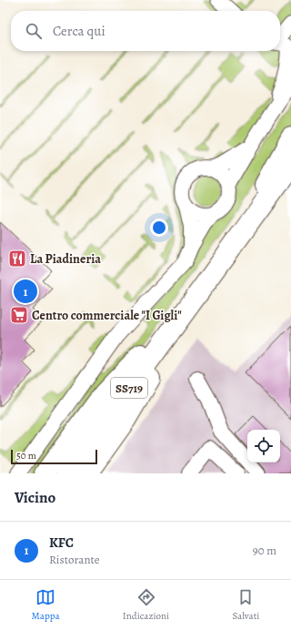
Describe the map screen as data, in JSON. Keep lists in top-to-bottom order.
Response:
{
  "streets": {
    "highway": ["SS719"]
  },
  "places": {
    "restaurant": ["La Piadineria"],
    "supermarket": ["Centro commerciale \"I Gigli\""]
  },
  "scale_bar": "50 m",
  "page": {
    "search": "Cerca qui",
    "pins": "1",
    "scale": "50 m",
    "heading": "Vicino",
    "list": [
      {
        "mark": "1",
        "name": "KFC",
        "note": "Ristorante",
        "value": "90 m"
      }
    ],
    "nav": ["Mappa", "Indicazioni", "Salvati"]
  }
}
